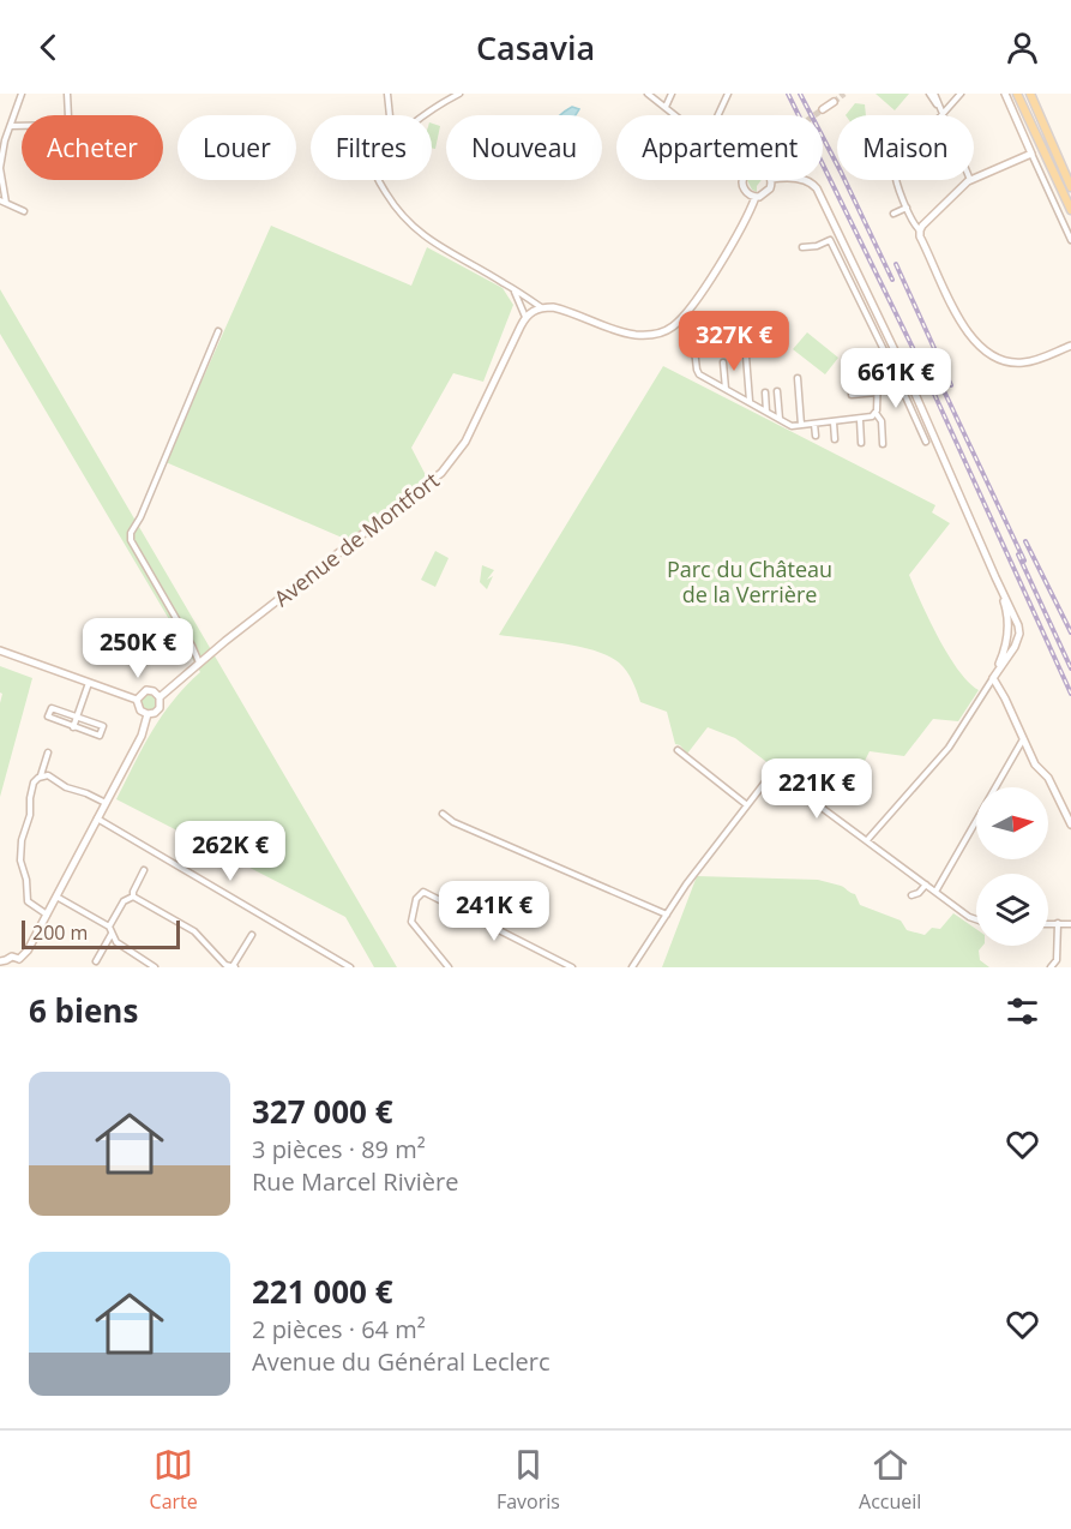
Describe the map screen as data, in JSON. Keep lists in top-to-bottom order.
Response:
{
  "streets": {
    "street": ["Avenue de Montfort"]
  },
  "parks": ["Parc du Château de la Verrière"],
  "scale_bar": "200 m",
  "north": "right",
  "page": {
    "header": "Casavia",
    "chip": [
      "Acheter",
      "Louer",
      "Filtres",
      "Nouveau",
      "Appartement",
      "Maison"
    ],
    "price": [
      "327K €",
      "661K €",
      "250K €",
      "221K €",
      "262K €",
      "241K €"
    ],
    "scale": "200 m",
    "heading": "6 biens",
    "list": [
      {
        "name": "327 000 €",
        "note": "3 pièces · 89 m² · Rue Marcel Rivière"
      },
      {
        "name": "221 000 €",
        "note": "2 pièces · 64 m² · Avenue du Général Leclerc"
      }
    ],
    "tabs": ["Carte", "Favoris", "Accueil"]
  }
}
